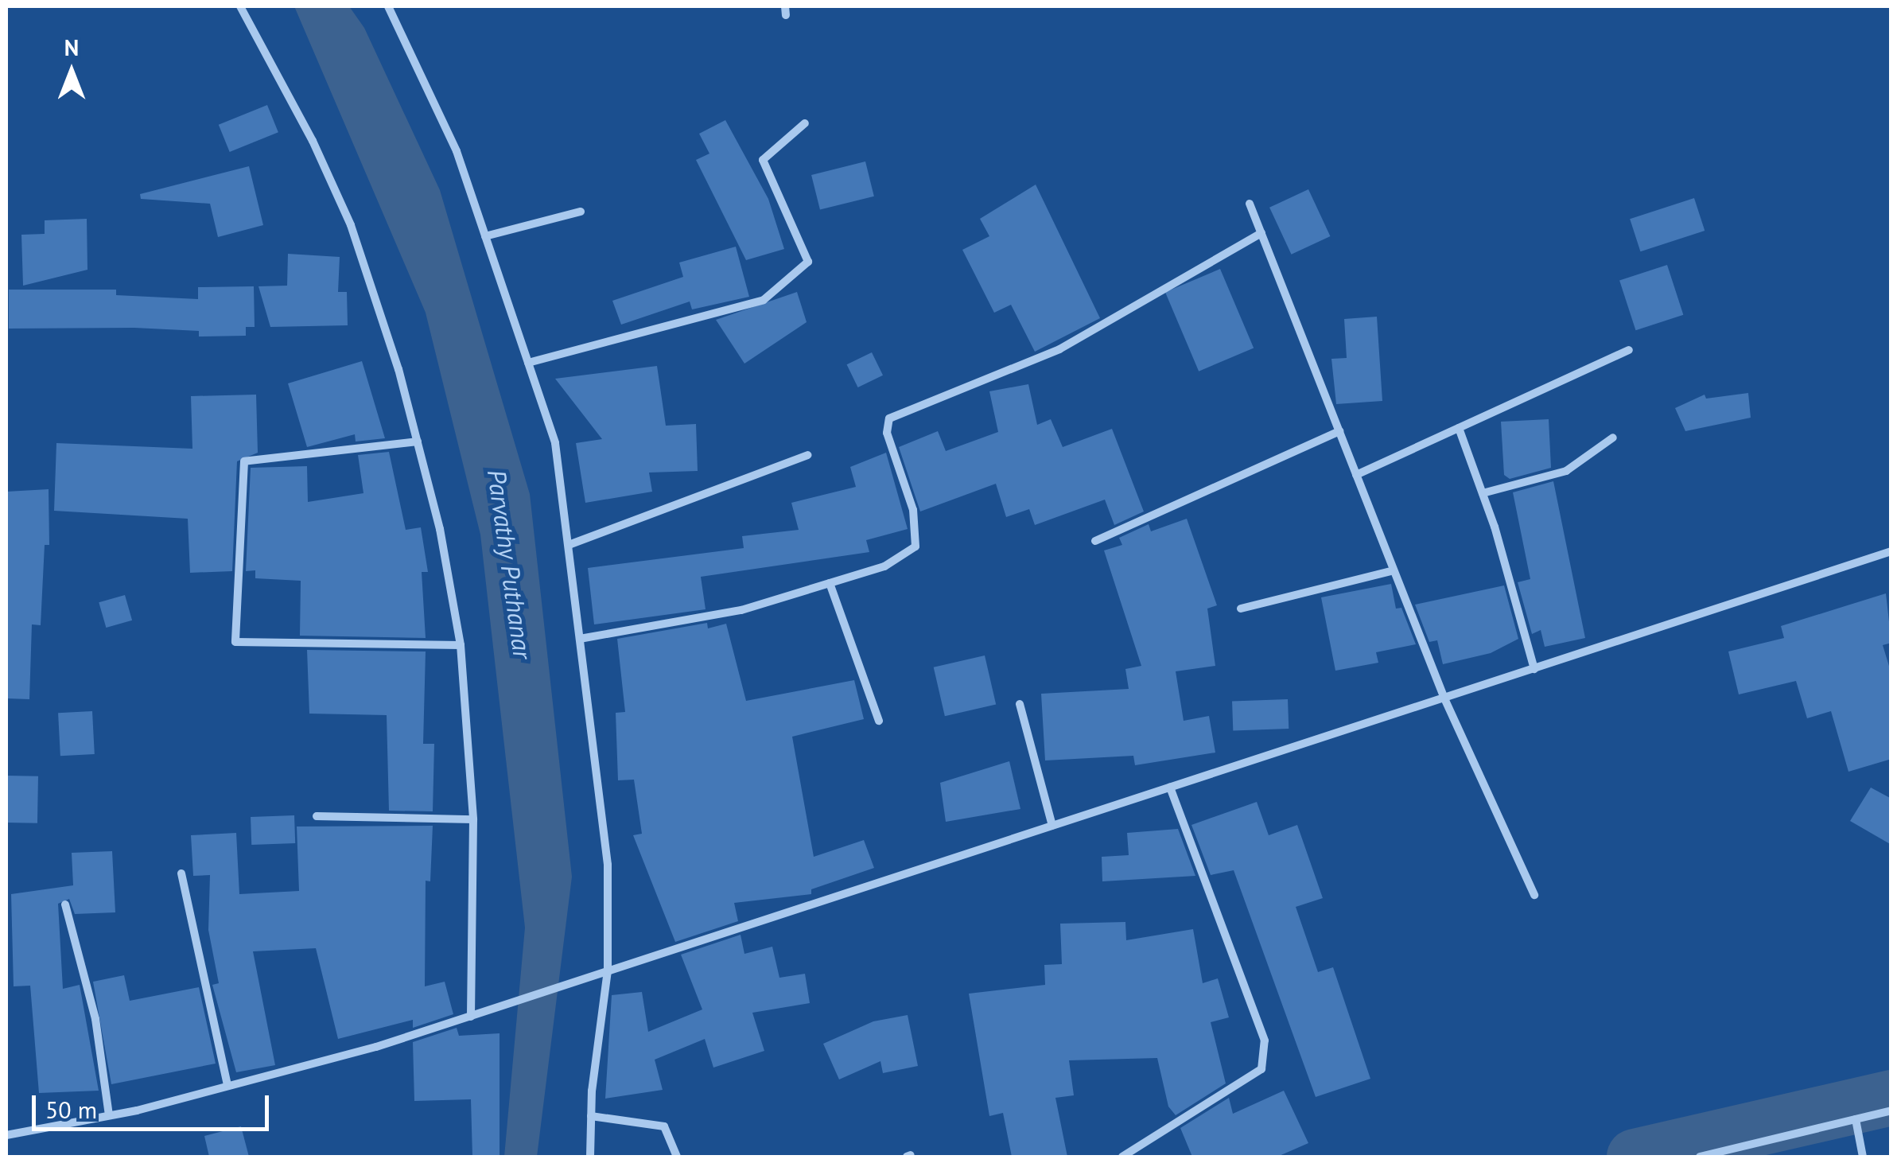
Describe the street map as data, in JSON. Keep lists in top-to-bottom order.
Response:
{
  "water": ["Parvathy Puthanar"],
  "scale_bar": "50 m",
  "north": "top"
}
